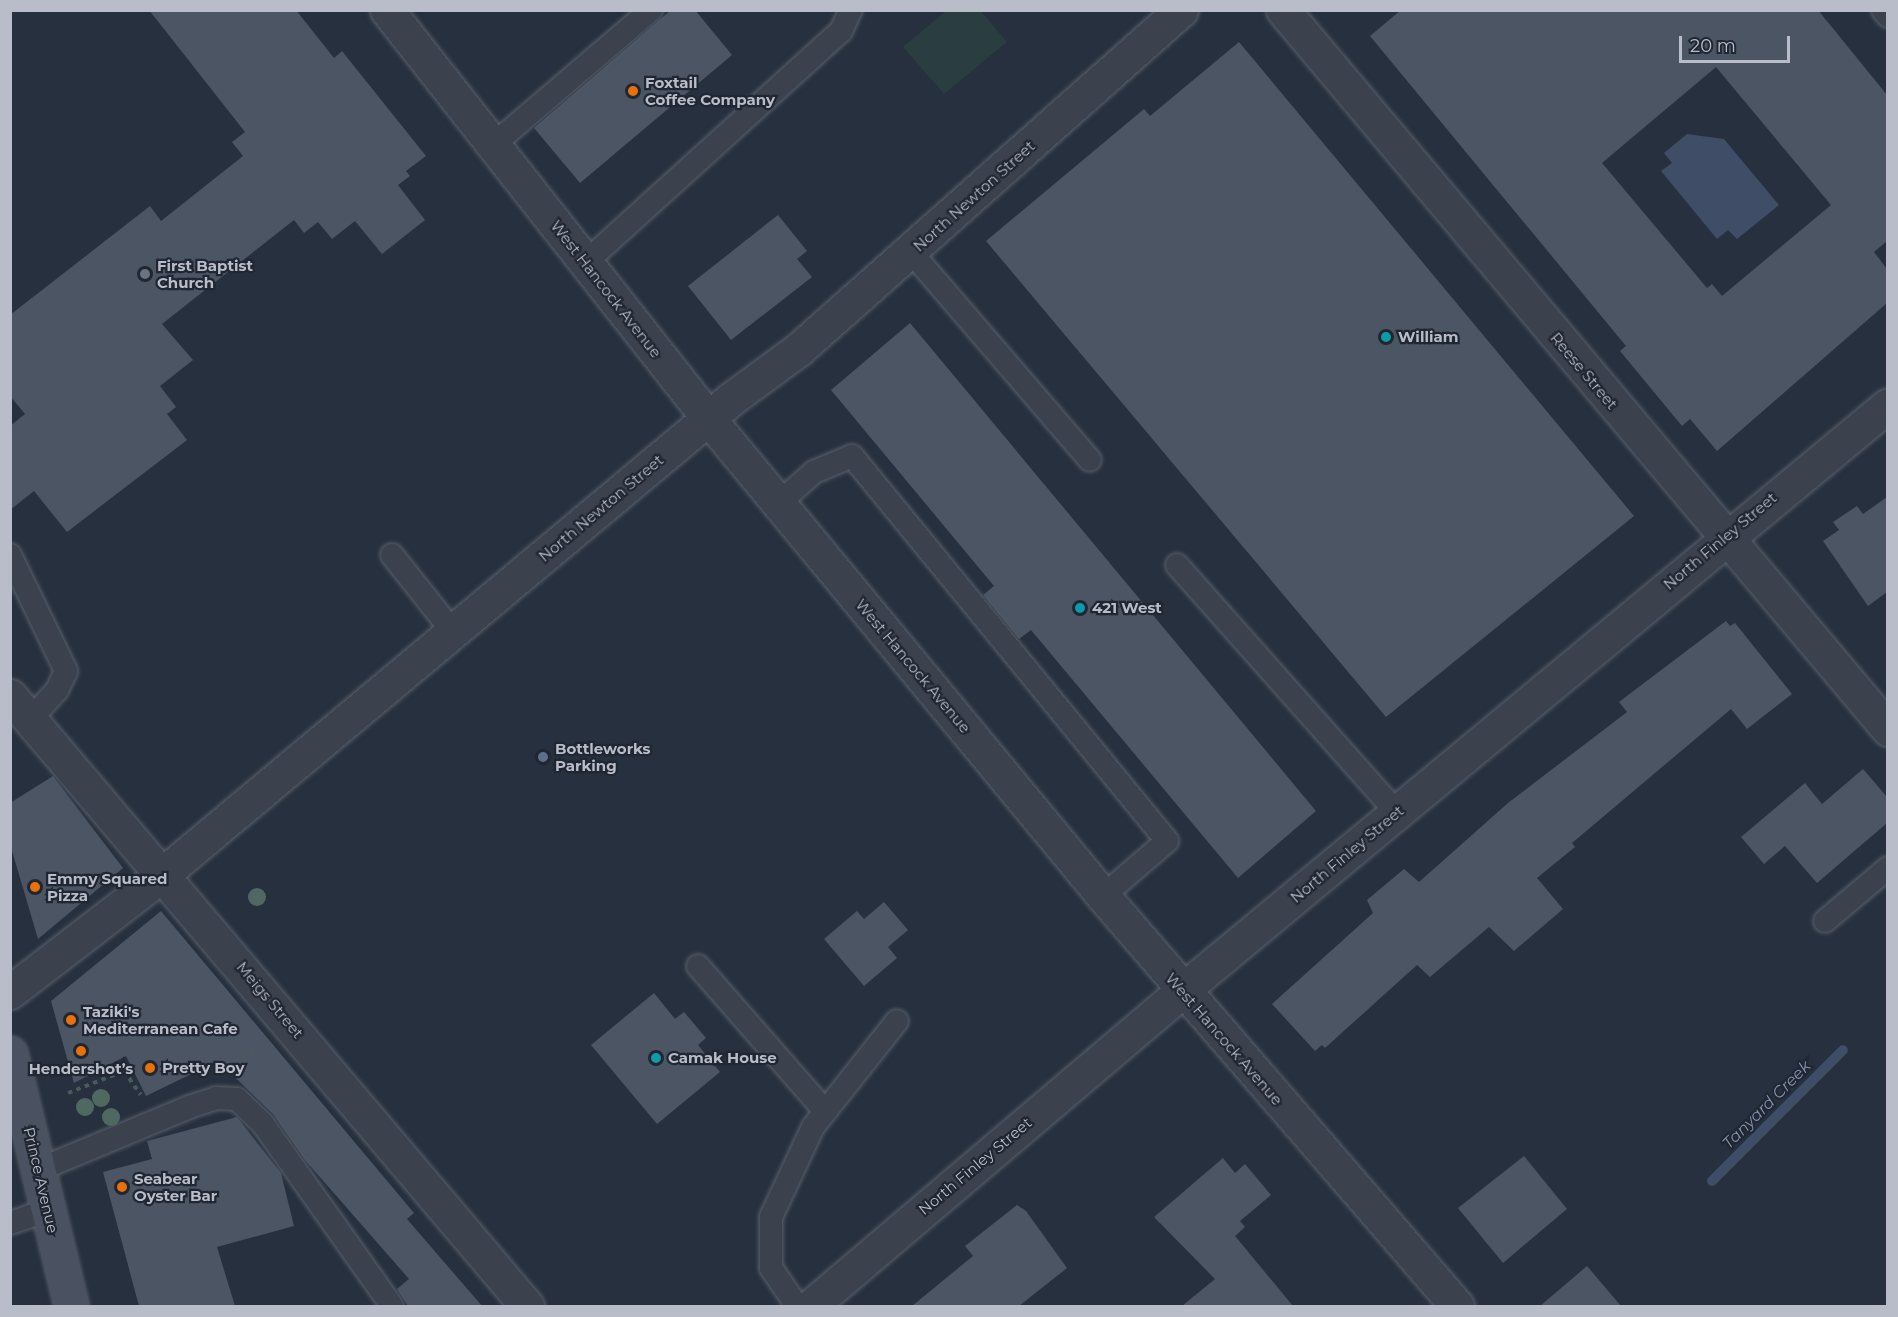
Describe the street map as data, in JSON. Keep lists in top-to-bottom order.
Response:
{
  "streets": {
    "main road": ["Prince Avenue"],
    "street": [
      "North Newton Street",
      "West Hancock Avenue",
      "Reese Street",
      "North Finley Street",
      "Meigs Street"
    ]
  },
  "crossings": [
    ["North Newton Street", "West Hancock Avenue"],
    ["North Newton Street", "Meigs Street"],
    ["West Hancock Avenue", "North Finley Street"],
    ["Reese Street", "North Finley Street"]
  ],
  "water": ["Tanyard Creek"],
  "places": [
    "Foxtail Coffee Company",
    "First Baptist Church",
    "William",
    "421 West",
    "Bottleworks Parking",
    "Emmy Squared Pizza",
    "Taziki's Mediterranean Cafe",
    "Hendershot’s",
    "Camak House",
    "Pretty Boy",
    "Seabear Oyster Bar"
  ],
  "scale_bar": "20 m"
}
